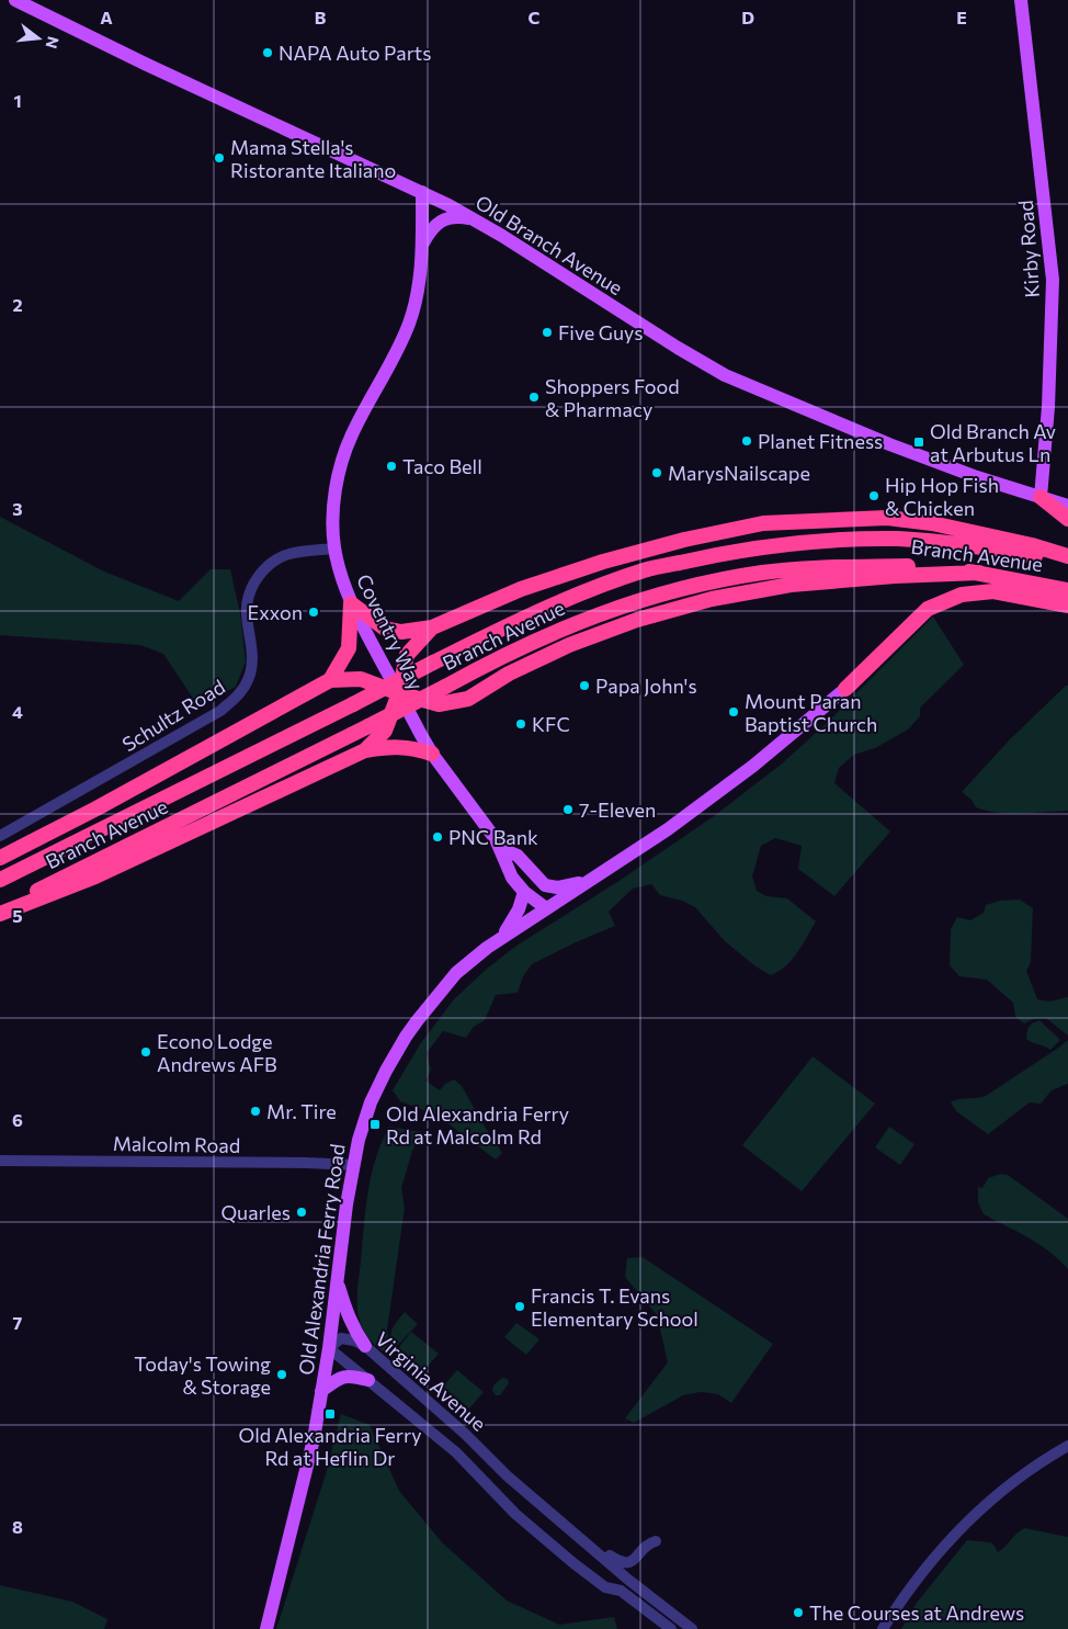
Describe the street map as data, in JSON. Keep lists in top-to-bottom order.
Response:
{
  "streets": {
    "highway": ["Branch Avenue"],
    "main road": [
      "Old Branch Avenue",
      "Kirby Road",
      "Coventry Way",
      "Old Alexandria Ferry Road"
    ],
    "street": ["Schultz Road", "Malcolm Road", "Virginia Avenue"]
  },
  "crossings": [
    ["Old Branch Avenue", "Kirby Road"],
    ["Old Branch Avenue", "Coventry Way"],
    ["Coventry Way", "Schultz Road"],
    ["Coventry Way", "Old Alexandria Ferry Road"],
    ["Malcolm Road", "Old Alexandria Ferry Road"],
    ["Old Alexandria Ferry Road", "Virginia Avenue"]
  ],
  "places": {
    "other": [
      "NAPA Auto Parts",
      "Mama Stella's Ristorante Italiano",
      "Five Guys",
      "Shoppers Food & Pharmacy",
      "Planet Fitness",
      "Taco Bell",
      "MarysNailscape",
      "Hip Hop Fish & Chicken",
      "Exxon",
      "Papa John's",
      "Mount Paran Baptist Church",
      "KFC",
      "7-Eleven",
      "PNC Bank",
      "Econo Lodge Andrews AFB",
      "Mr. Tire",
      "Quarles",
      "Francis T. Evans Elementary School",
      "Today's Towing & Storage",
      "The Courses at Andrews"
    ],
    "transit": ["Old Branch Av at Arbutus Ln", "Old Alexandria Ferry Rd at Malcolm Rd", "Old Alexandria Ferry Rd at Heflin Dr"]
  },
  "north": "right",
  "grid": {
    "columns": [
      "A",
      "B",
      "C",
      "D",
      "E"
    ],
    "rows": [
      "1",
      "2",
      "3",
      "4",
      "5",
      "6",
      "7",
      "8"
    ]
  }
}
